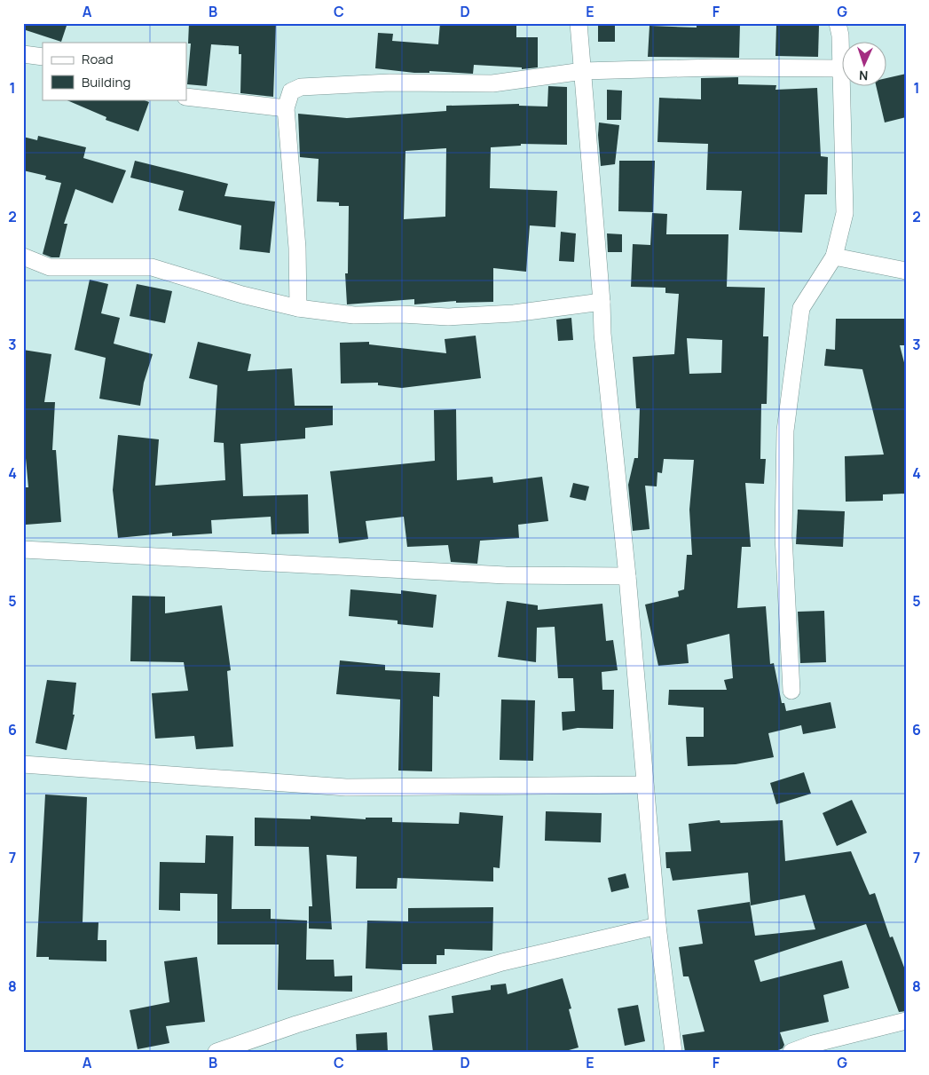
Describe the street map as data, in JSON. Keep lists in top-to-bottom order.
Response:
{
  "legend": ["Road", "Building"],
  "north": "bottom",
  "grid": {
    "columns": [
      "A",
      "B",
      "C",
      "D",
      "E",
      "F",
      "G"
    ],
    "rows": [
      "1",
      "2",
      "3",
      "4",
      "5",
      "6",
      "7",
      "8"
    ]
  }
}
